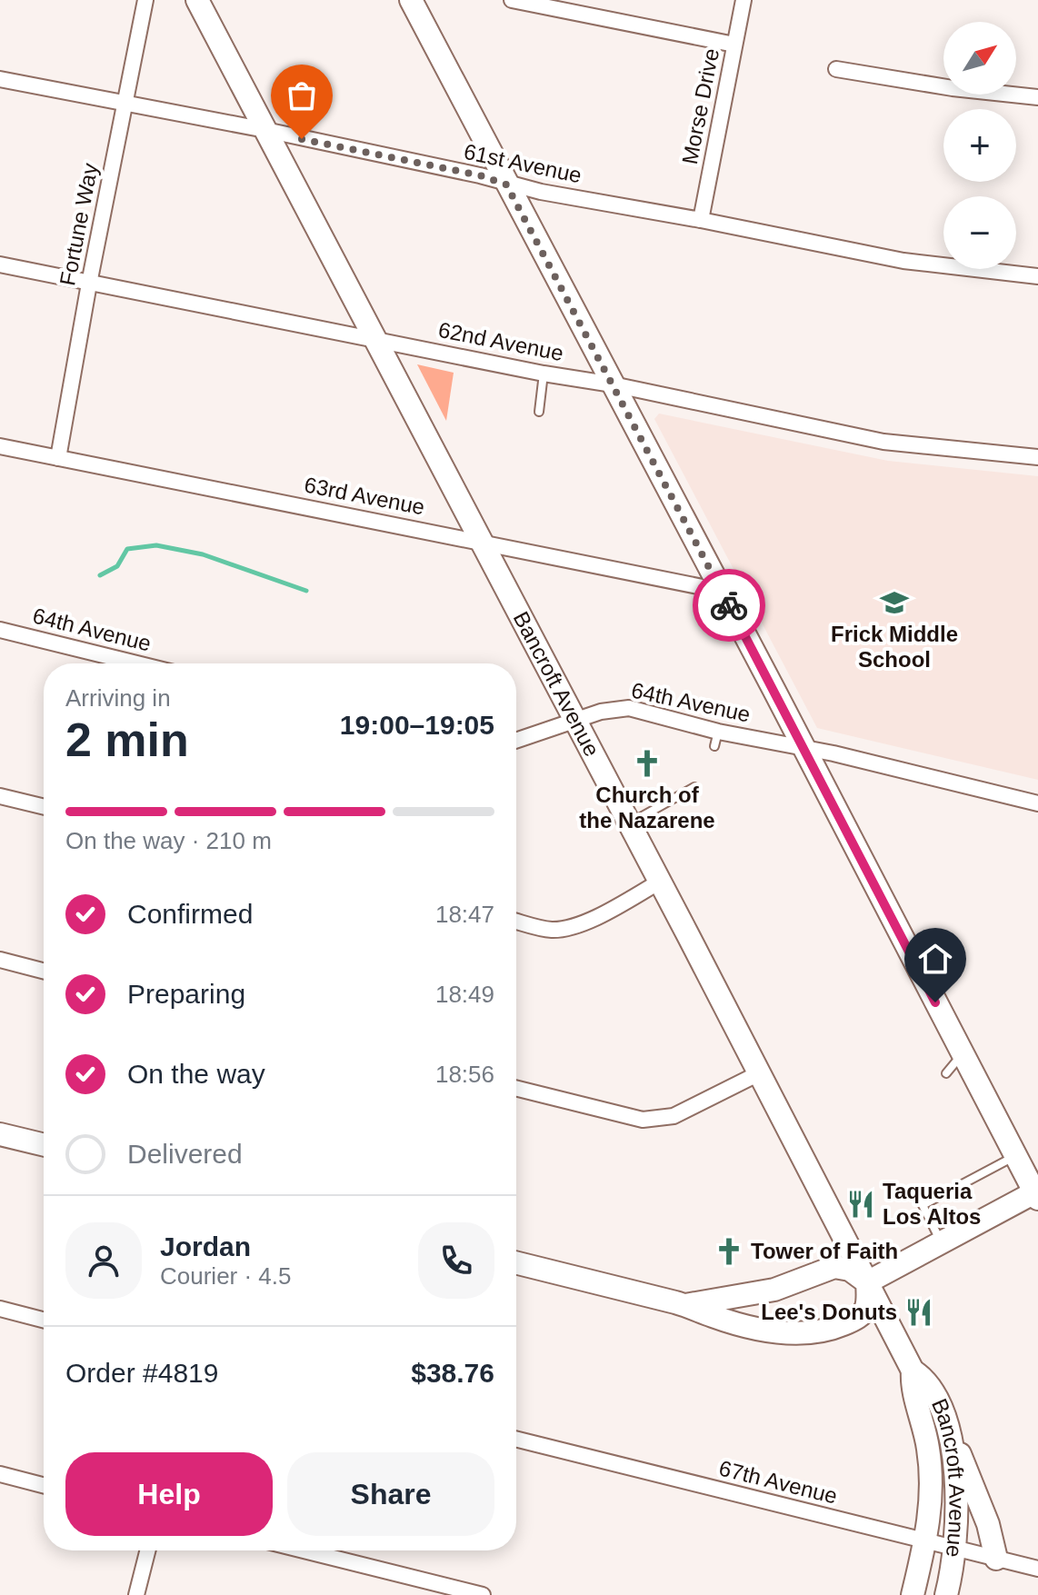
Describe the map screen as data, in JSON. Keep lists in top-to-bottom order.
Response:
{
  "streets": {
    "main road": ["Bancroft Avenue"],
    "street": [
      "Morse Drive",
      "61st Avenue",
      "Fortune Way",
      "62nd Avenue",
      "63rd Avenue",
      "64th Avenue",
      "67th Avenue"
    ]
  },
  "crossings": [
    ["Morse Drive", "61st Avenue"],
    ["61st Avenue", "Fortune Way"],
    ["61st Avenue", "Bancroft Avenue"],
    ["Fortune Way", "62nd Avenue"],
    ["Fortune Way", "63rd Avenue"],
    ["62nd Avenue", "Bancroft Avenue"],
    ["63rd Avenue", "Bancroft Avenue"],
    ["64th Avenue", "Bancroft Avenue"],
    ["Bancroft Avenue", "67th Avenue"]
  ],
  "places": {
    "school or university": ["Frick Middle School"],
    "church": ["Church of the Nazarene", "Tower of Faith"],
    "restaurant": ["Taqueria Los Altos", "Lee's Donuts"]
  },
  "north": "top right",
  "page": {
    "map_buttons": ["+", "−"],
    "heading": ["2 min", "Arriving in", "19:00–19:05"],
    "panel": [
      "Jordan",
      "Courier · 4.5",
      "Order #4819",
      "$38.76"
    ],
    "bar": "On the way · 210 m",
    "list": [
      ["Confirmed", "18:47"],
      ["Preparing", "18:49"],
      ["On the way", "18:56"],
      "Delivered"
    ],
    "buttons": ["Help", "Share"]
  }
}
